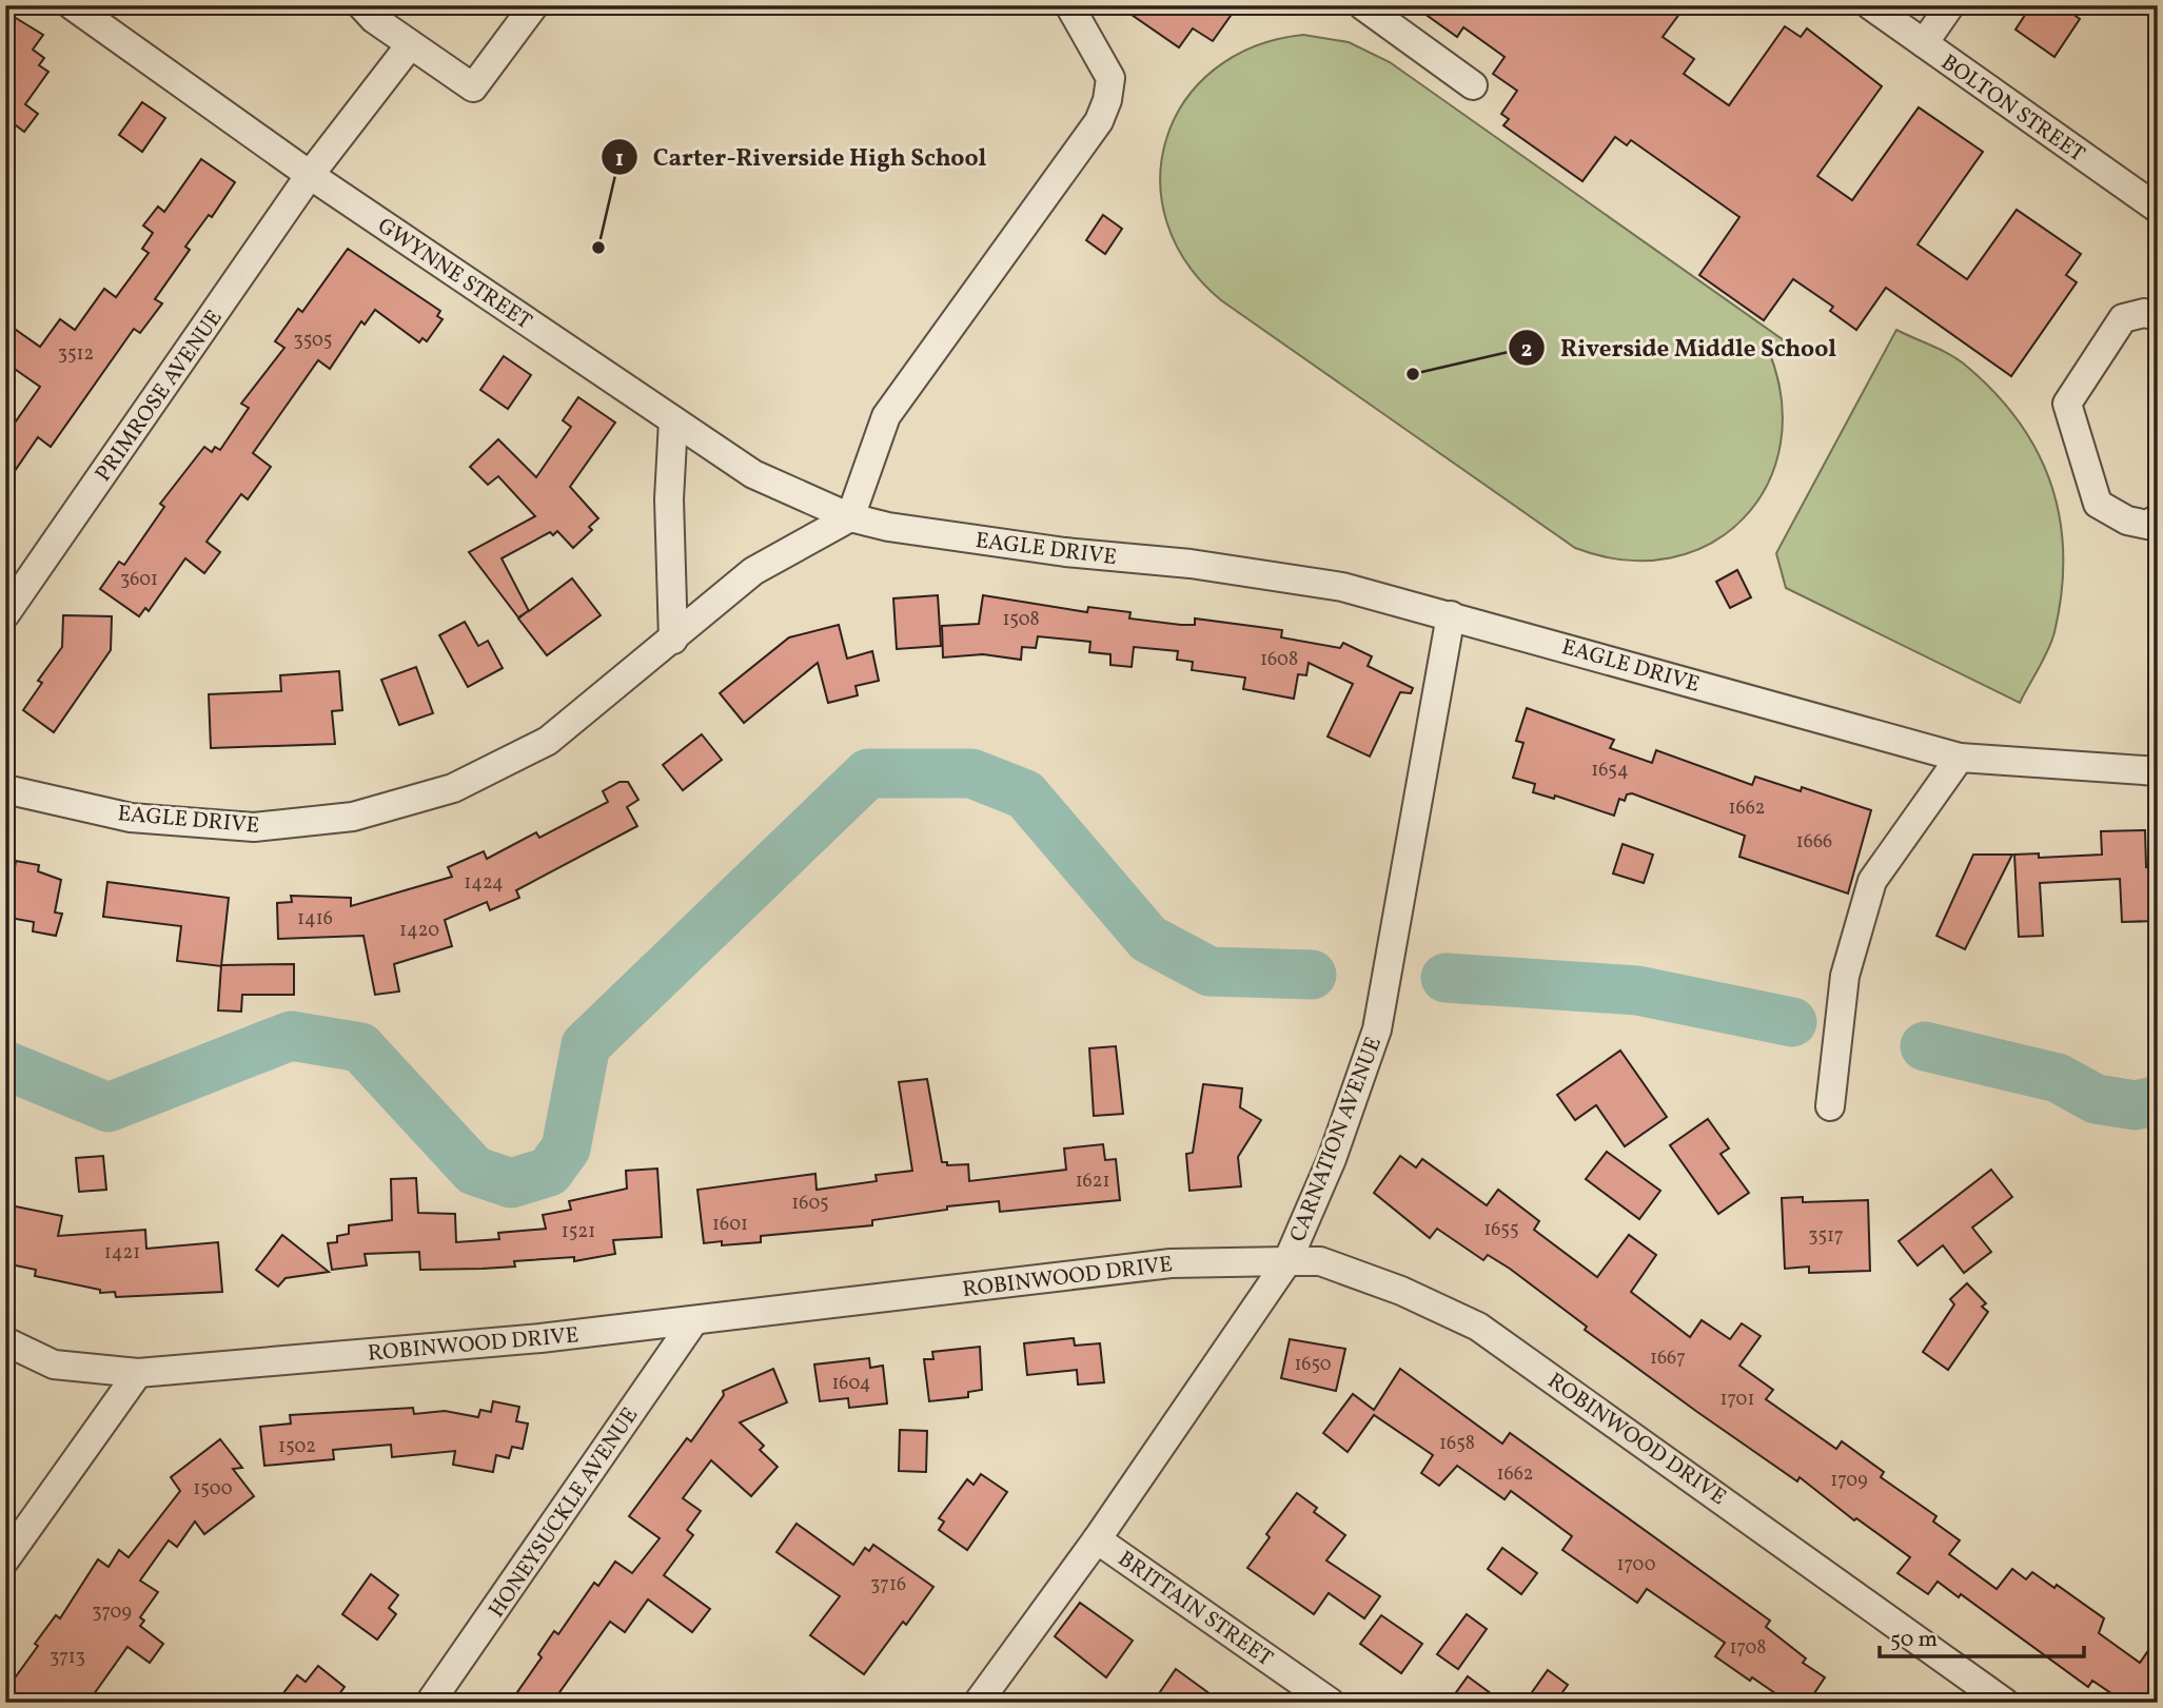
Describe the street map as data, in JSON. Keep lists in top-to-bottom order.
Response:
{
  "streets": {
    "street": [
      "BOLTON STREET",
      "GWYNNE STREET",
      "PRIMROSE AVENUE",
      "EAGLE DRIVE",
      "CARNATION AVENUE",
      "ROBINWOOD DRIVE",
      "HONEYSUCKLE AVENUE",
      "BRITTAIN STREET"
    ]
  },
  "crossings": [
    ["GWYNNE STREET", "PRIMROSE AVENUE"],
    ["GWYNNE STREET", "EAGLE DRIVE"],
    ["EAGLE DRIVE", "CARNATION AVENUE"],
    ["CARNATION AVENUE", "ROBINWOOD DRIVE"],
    ["CARNATION AVENUE", "BRITTAIN STREET"],
    ["ROBINWOOD DRIVE", "HONEYSUCKLE AVENUE"]
  ],
  "places": ["Carter-Riverside High School", "Riverside Middle School"],
  "house_numbers": [
    "3505",
    "3512",
    "3601",
    "1508",
    "1608",
    "1654",
    "1662",
    "1666",
    "1424",
    "1416",
    "1420",
    "1621",
    "1605",
    "1601",
    "1655",
    "1521",
    "3517",
    "1421",
    "1667",
    "1650",
    "1604",
    "1701",
    "1658",
    "1502",
    "1662",
    "1709",
    "1500",
    "1700",
    "3716",
    "3709",
    "1708",
    "3713"
  ],
  "scale_bar": "50 m"
}
